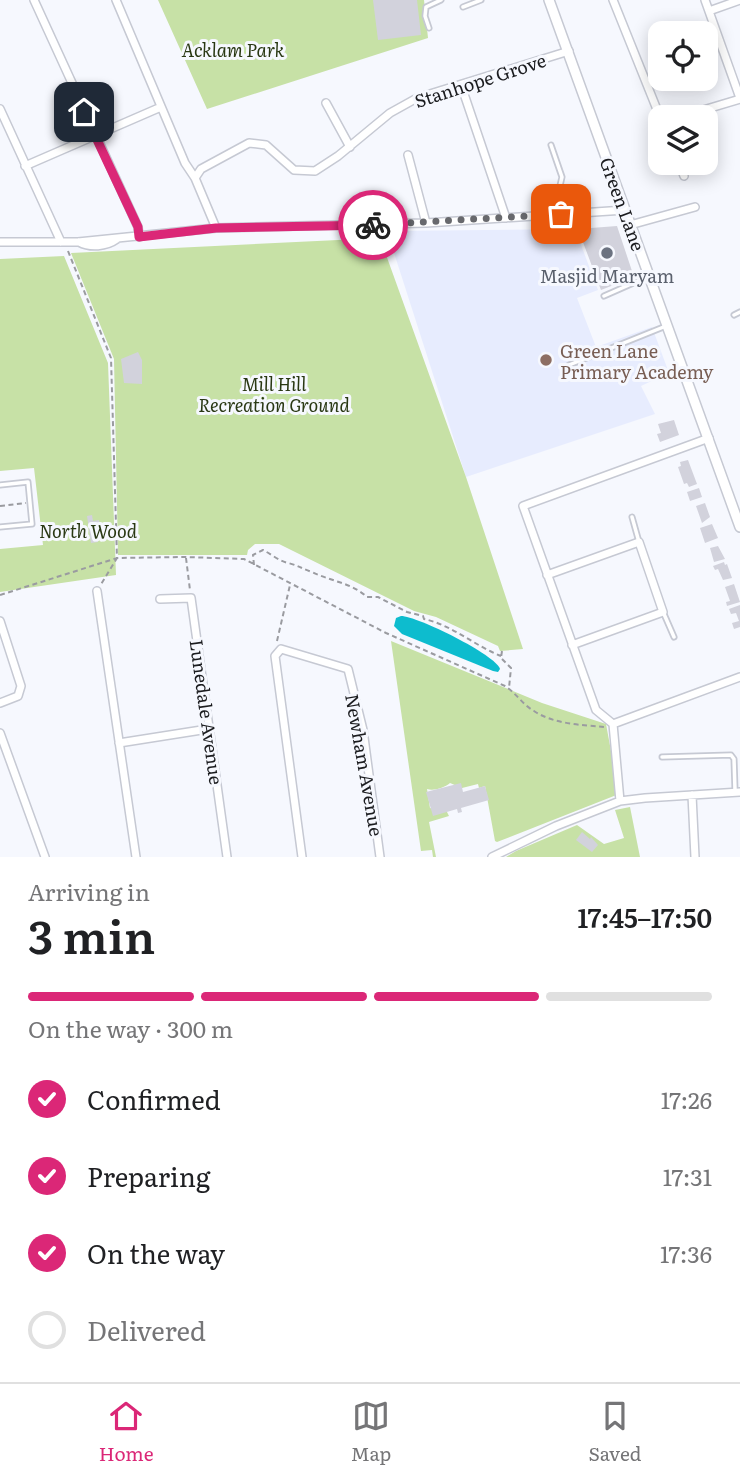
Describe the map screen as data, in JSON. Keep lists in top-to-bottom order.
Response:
{
  "streets": {
    "street": [
      "Stanhope Grove",
      "Green Lane",
      "Lunedale Avenue",
      "Newham Avenue"
    ]
  },
  "crossings": [
    ["Stanhope Grove", "Green Lane"]
  ],
  "parks": ["Acklam Park", "Mill Hill Recreation Ground", "North Wood"],
  "places": ["Masjid Maryam", "Green Lane Primary Academy"],
  "page": {
    "heading": ["3 min", "Arriving in", "17:45–17:50"],
    "bar": "On the way · 300 m",
    "list": [
      ["Confirmed", "17:26"],
      ["Preparing", "17:31"],
      ["On the way", "17:36"],
      "Delivered"
    ],
    "tabs": ["Home", "Map", "Saved"]
  }
}
